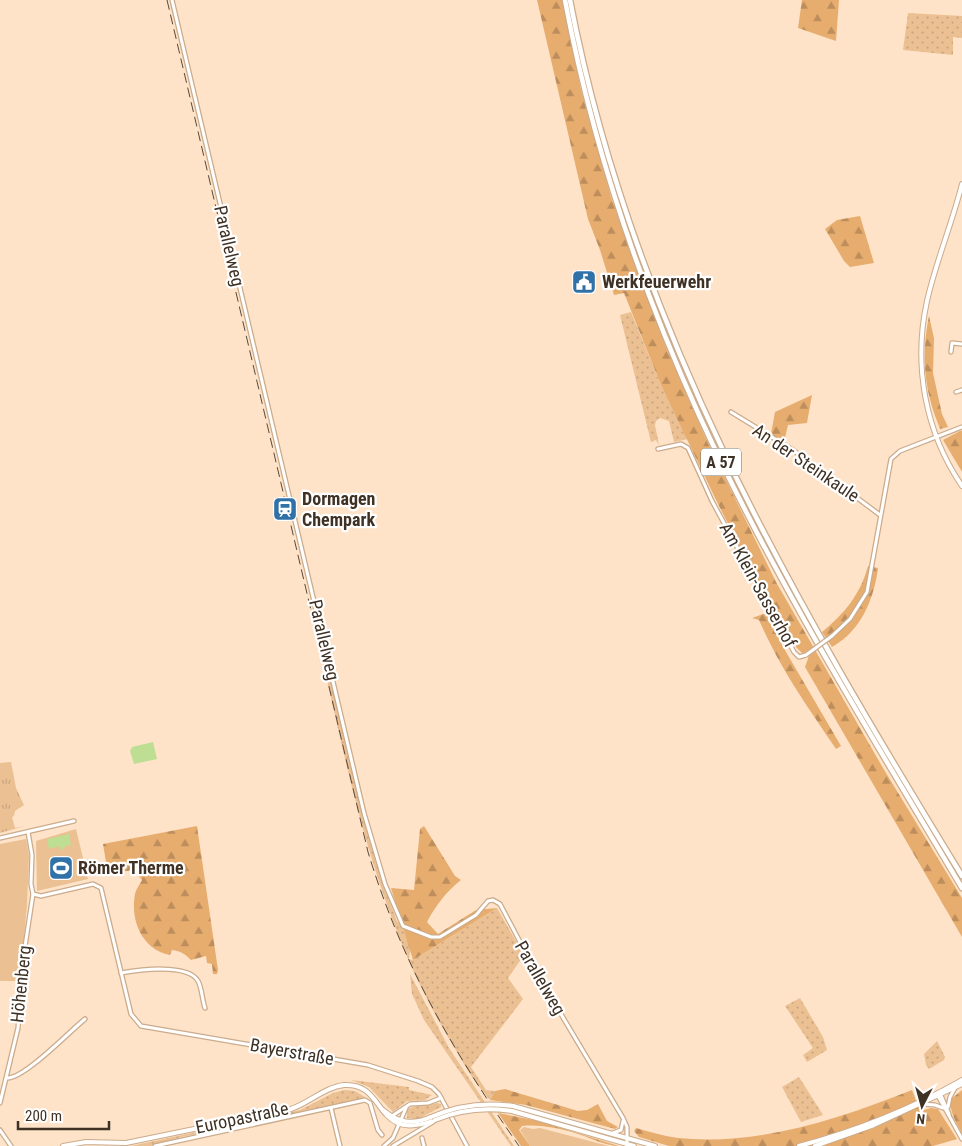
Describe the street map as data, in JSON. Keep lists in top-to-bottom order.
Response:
{
  "streets": {
    "highway": ["A 57"],
    "main road": ["Europastraße"],
    "street": [
      "Parallelweg",
      "An der Steinkaule",
      "Am Klein-Sasserhof",
      "Höhenberg",
      "Bayerstraße"
    ]
  },
  "crossings": [
    ["Parallelweg", "Europastraße"],
    ["An der Steinkaule", "Am Klein-Sasserhof"]
  ],
  "places": {
    "public building": ["Werkfeuerwehr"],
    "station": ["Dormagen Chempark"],
    "sports": ["Römer Therme"]
  },
  "scale_bar": "200 m",
  "north": "bottom"
}
